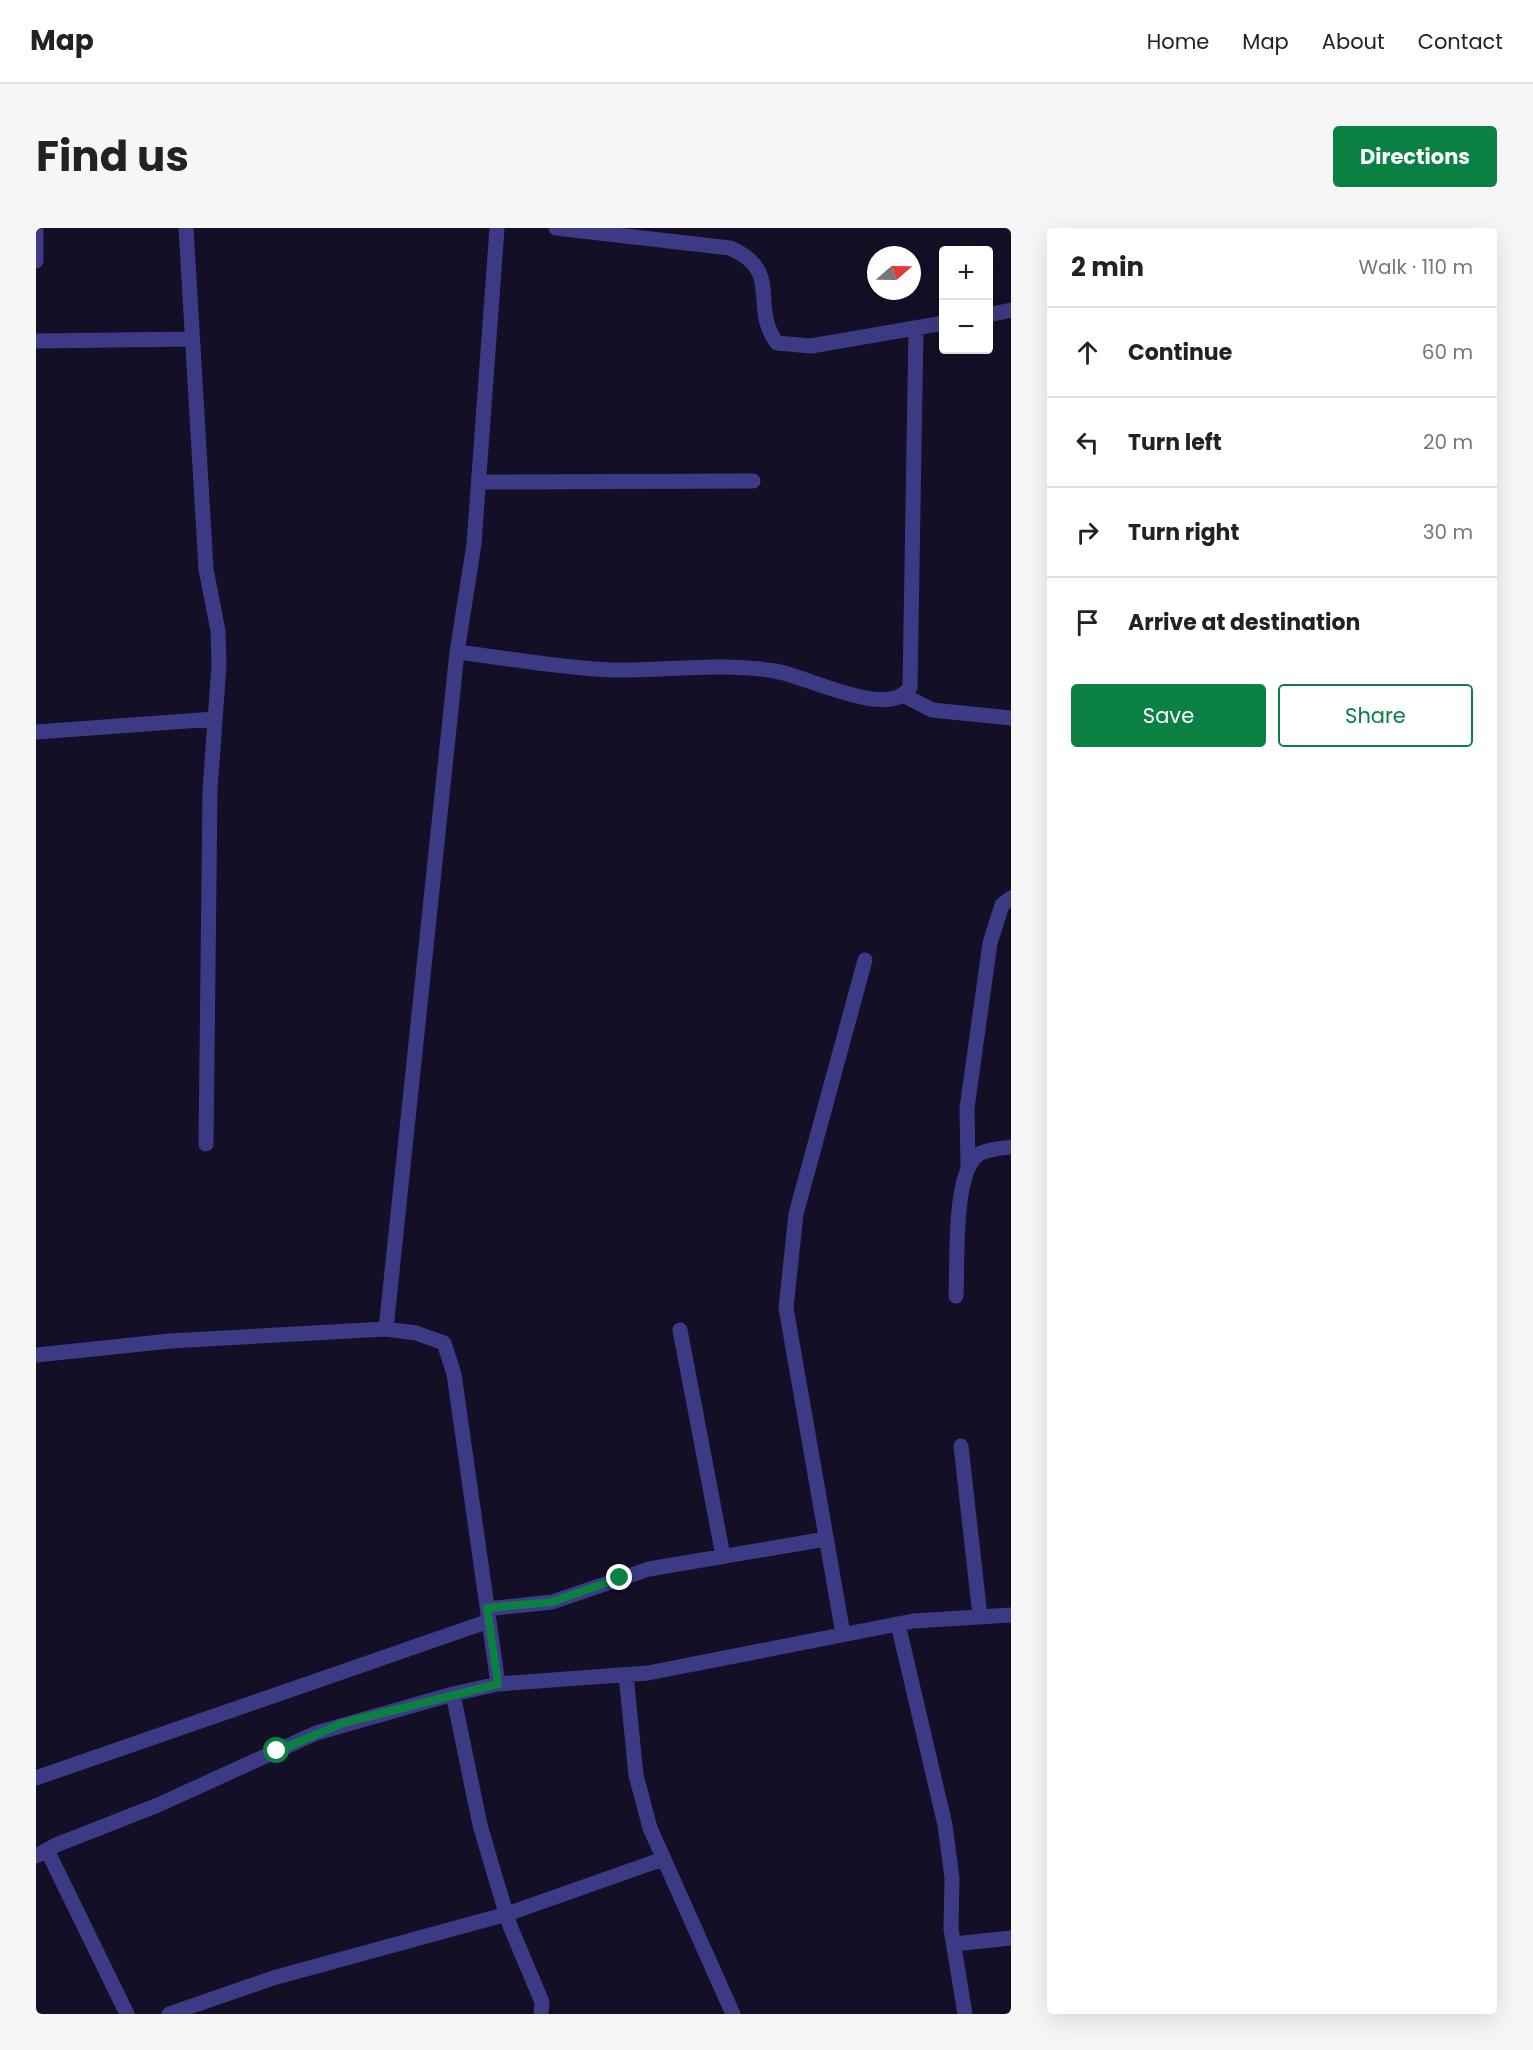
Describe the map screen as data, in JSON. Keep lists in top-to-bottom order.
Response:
{
  "north": "right",
  "page": {
    "header": "Map",
    "nav": [
      "Home",
      "Map",
      "About",
      "Contact"
    ],
    "title": "Find us",
    "buttons": [
      "Directions",
      ["Save", "Share"]
    ],
    "heading": ["2 min", "Walk · 110 m"],
    "map_buttons": ["+", "−"],
    "list": [
      ["Continue", "60 m"],
      ["Turn left", "20 m"],
      ["Turn right", "30 m"],
      "Arrive at destination"
    ]
  }
}
